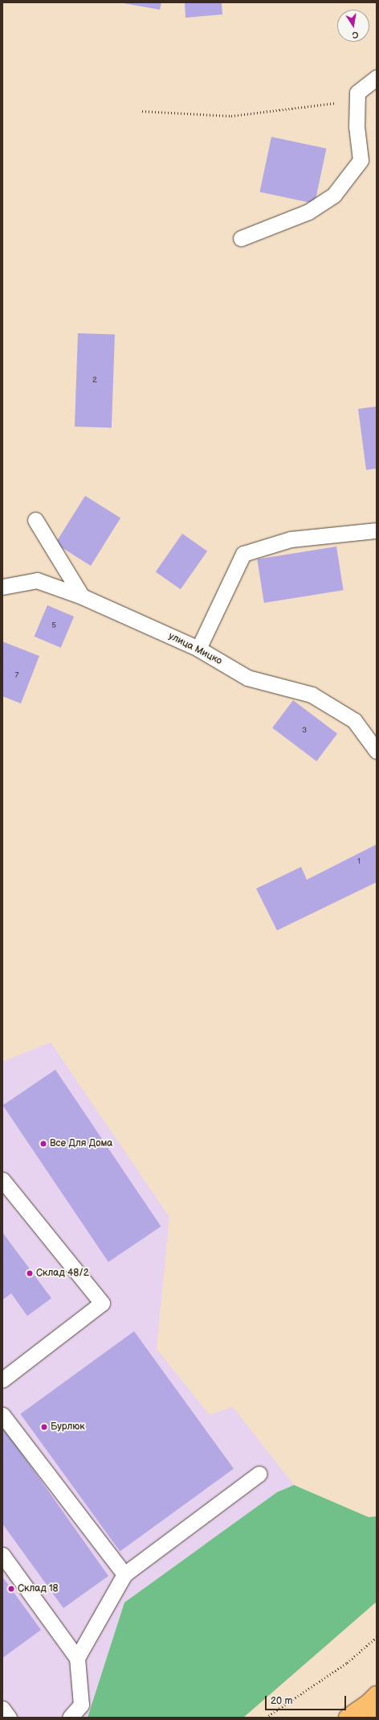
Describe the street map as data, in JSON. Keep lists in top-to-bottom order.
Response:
{
  "streets": {
    "lane": ["улица Мицко"]
  },
  "places": [
    "Все Для Дома",
    "Склад 48/2",
    "Бурлюк",
    "Склад 18"
  ],
  "house_numbers": [
    "2",
    "5",
    "7",
    "3",
    "1"
  ],
  "scale_bar": "20 m",
  "north": "bottom"
}
